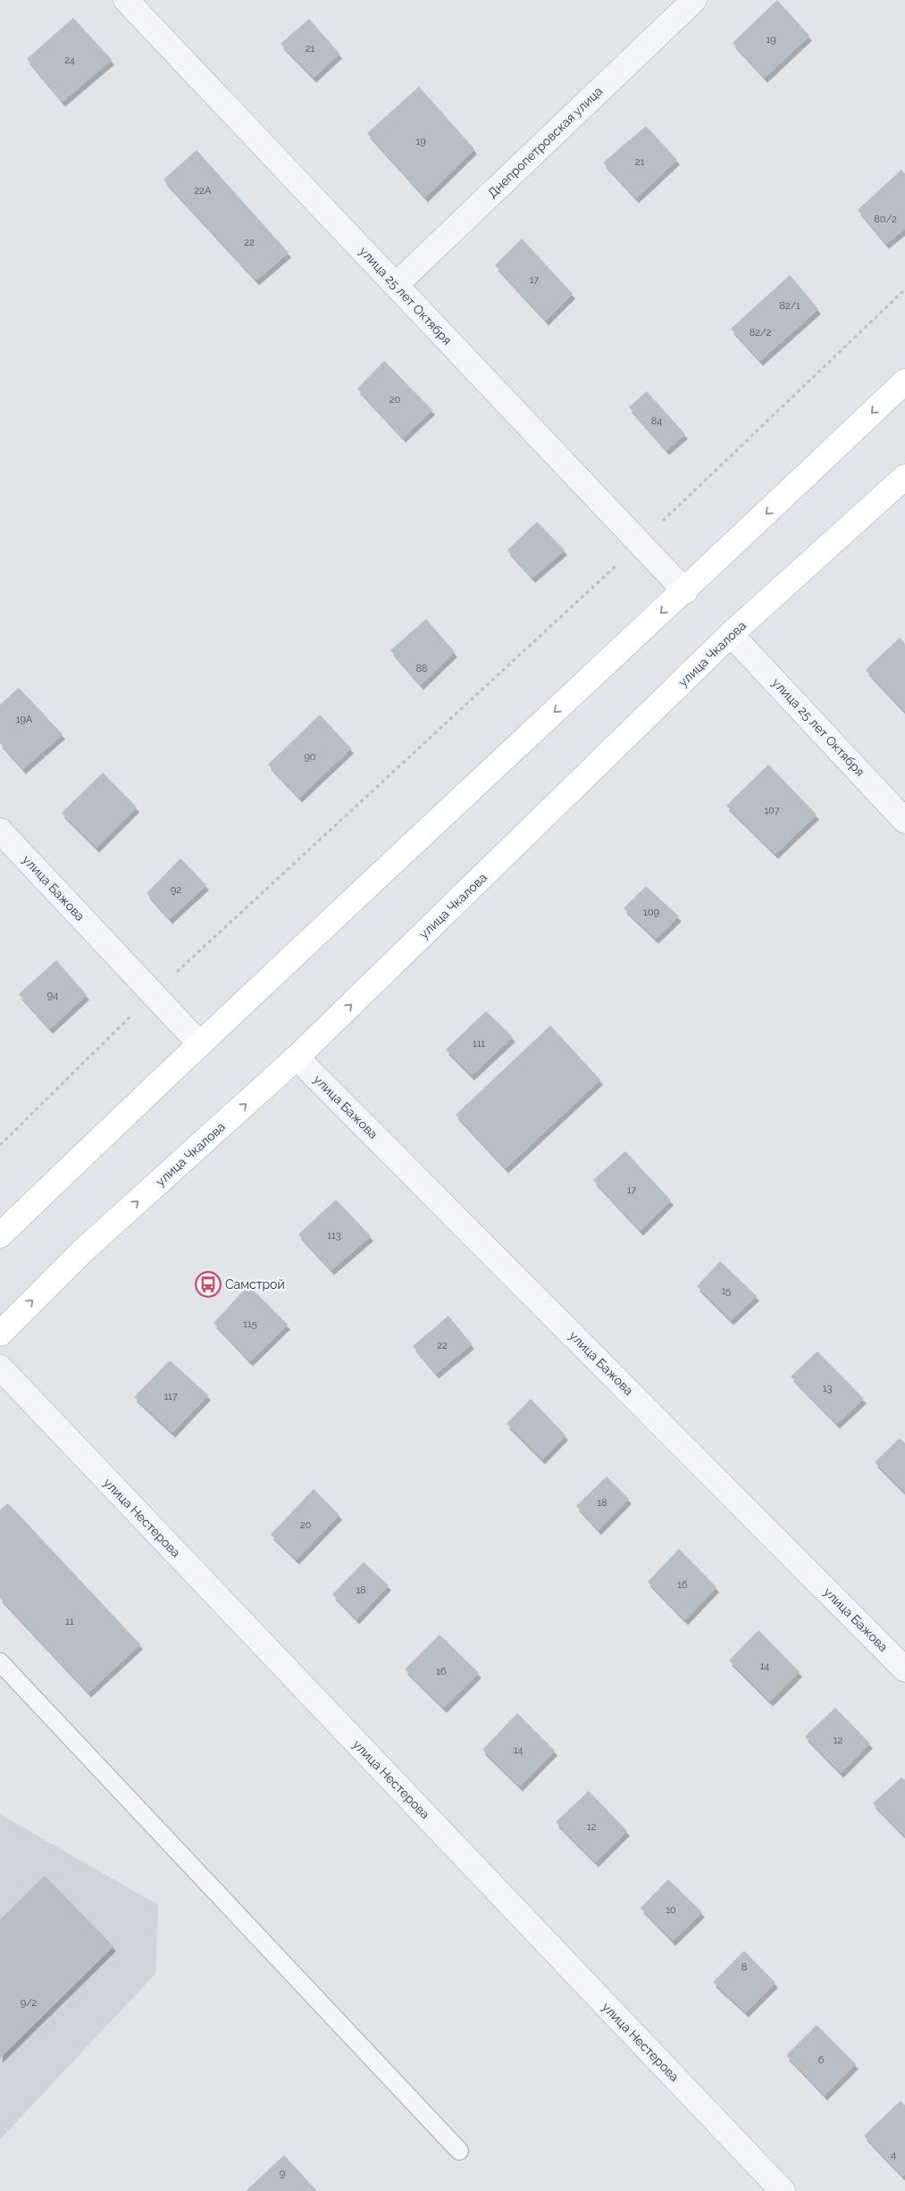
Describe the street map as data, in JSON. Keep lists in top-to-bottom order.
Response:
{
  "streets": {
    "main road": ["улица Чкалова"],
    "street": [
      "Днепропетровская улица",
      "улица 25 лет Октября",
      "улица Бажова",
      "улица Нестерова"
    ]
  },
  "crossings": [
    ["Днепропетровская улица", "улица 25 лет Октября"],
    ["улица 25 лет Октября", "улица Чкалова"],
    ["улица Чкалова", "улица Бажова"]
  ],
  "places": {
    "bus stop": ["Самстрой"]
  },
  "house_numbers": [
    "19",
    "21",
    "24",
    "19",
    "21",
    "22А",
    "80/2",
    "22",
    "17",
    "82/1",
    "82/2",
    "20",
    "84",
    "88",
    "19А",
    "90",
    "107",
    "92",
    "109",
    "94",
    "111",
    "17",
    "113",
    "15",
    "115",
    "22",
    "13",
    "117",
    "18",
    "20",
    "16",
    "18",
    "11",
    "14",
    "16",
    "12",
    "14",
    "12",
    "10",
    "8",
    "9/2",
    "6",
    "4",
    "9"
  ]
}
